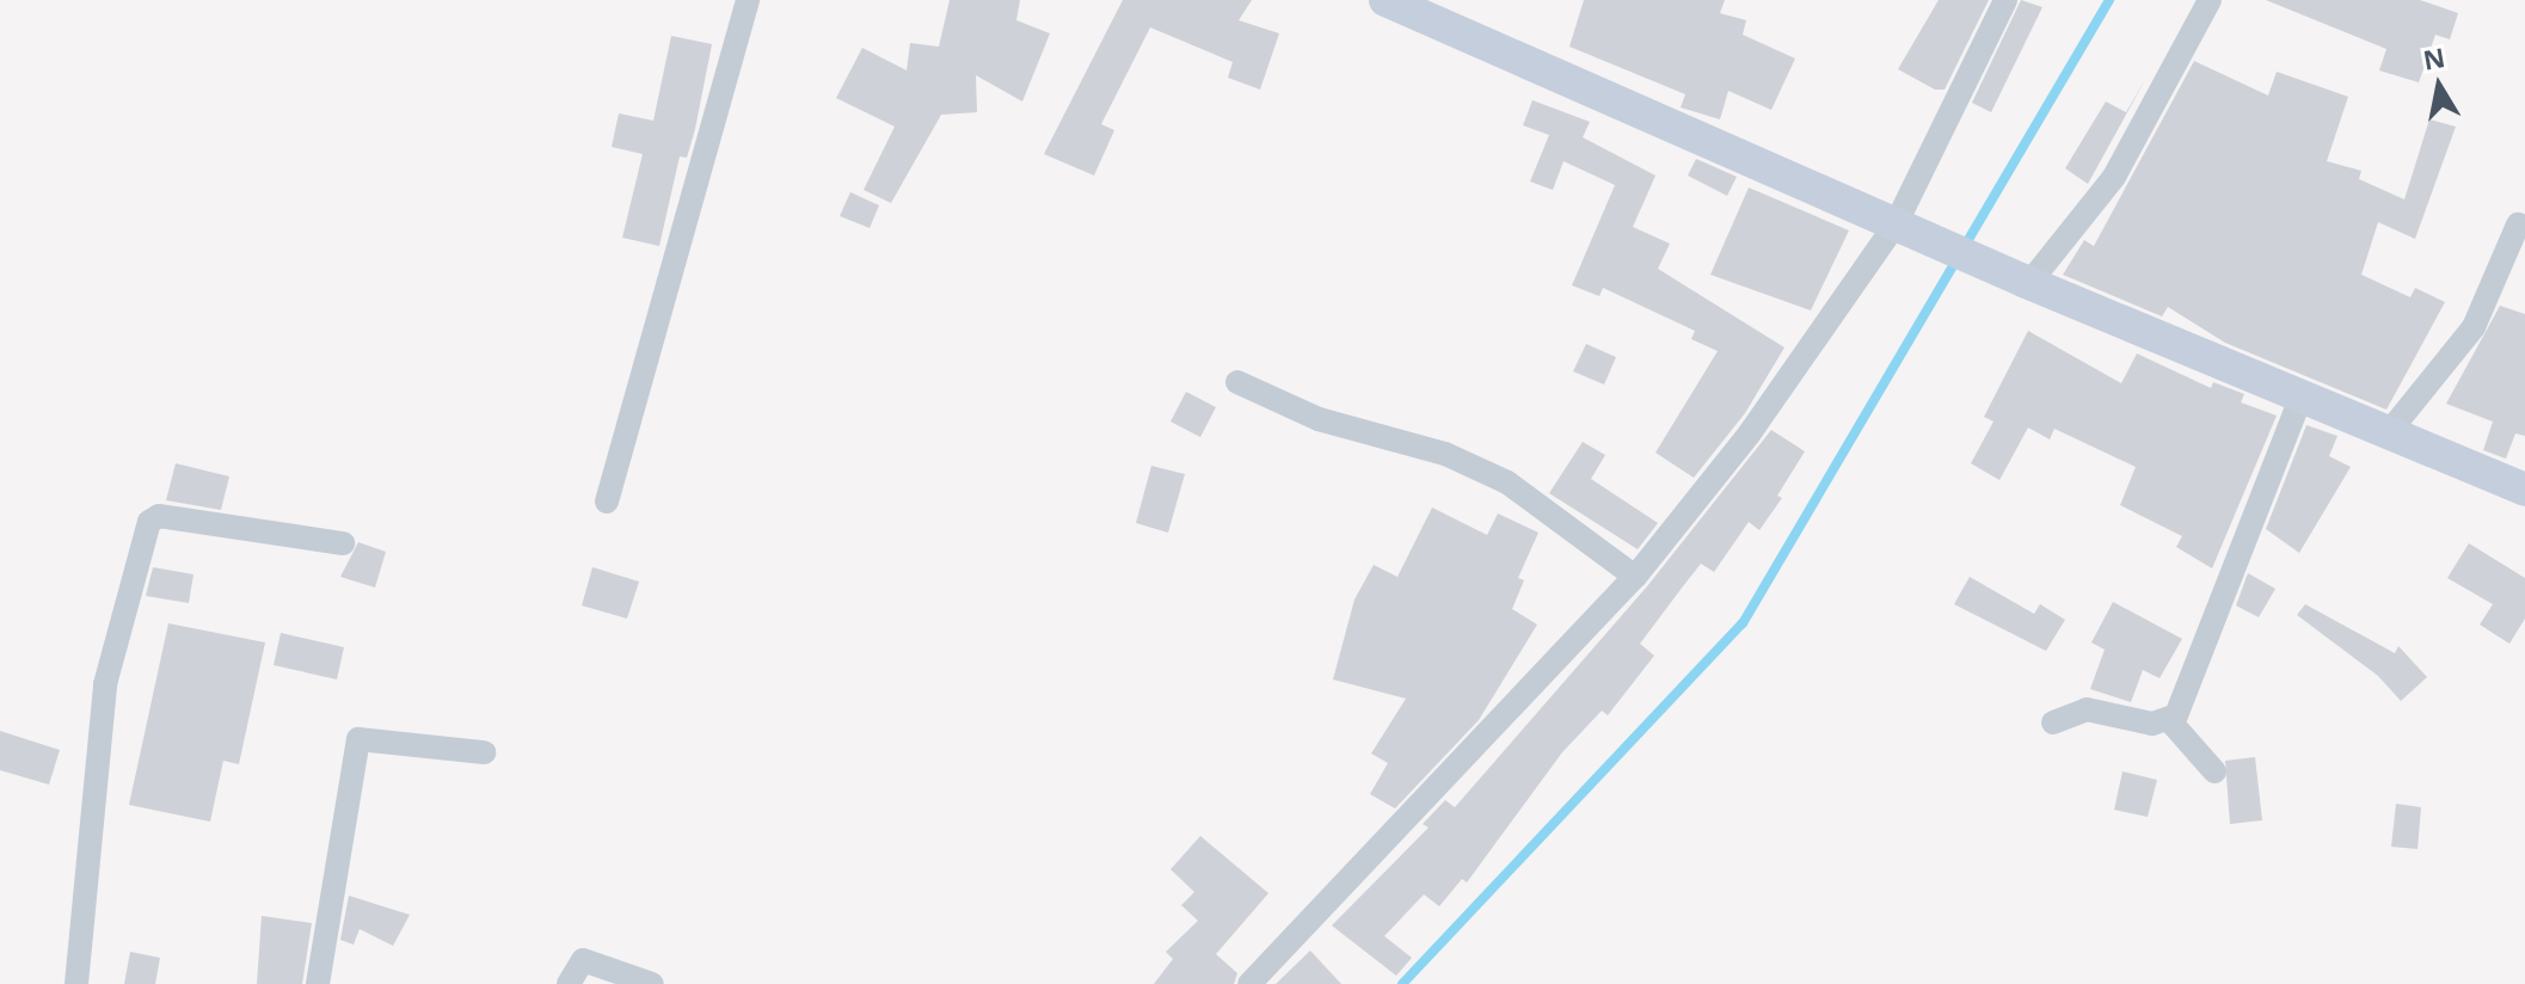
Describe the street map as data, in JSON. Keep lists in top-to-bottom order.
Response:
{
  "north": "top"
}
